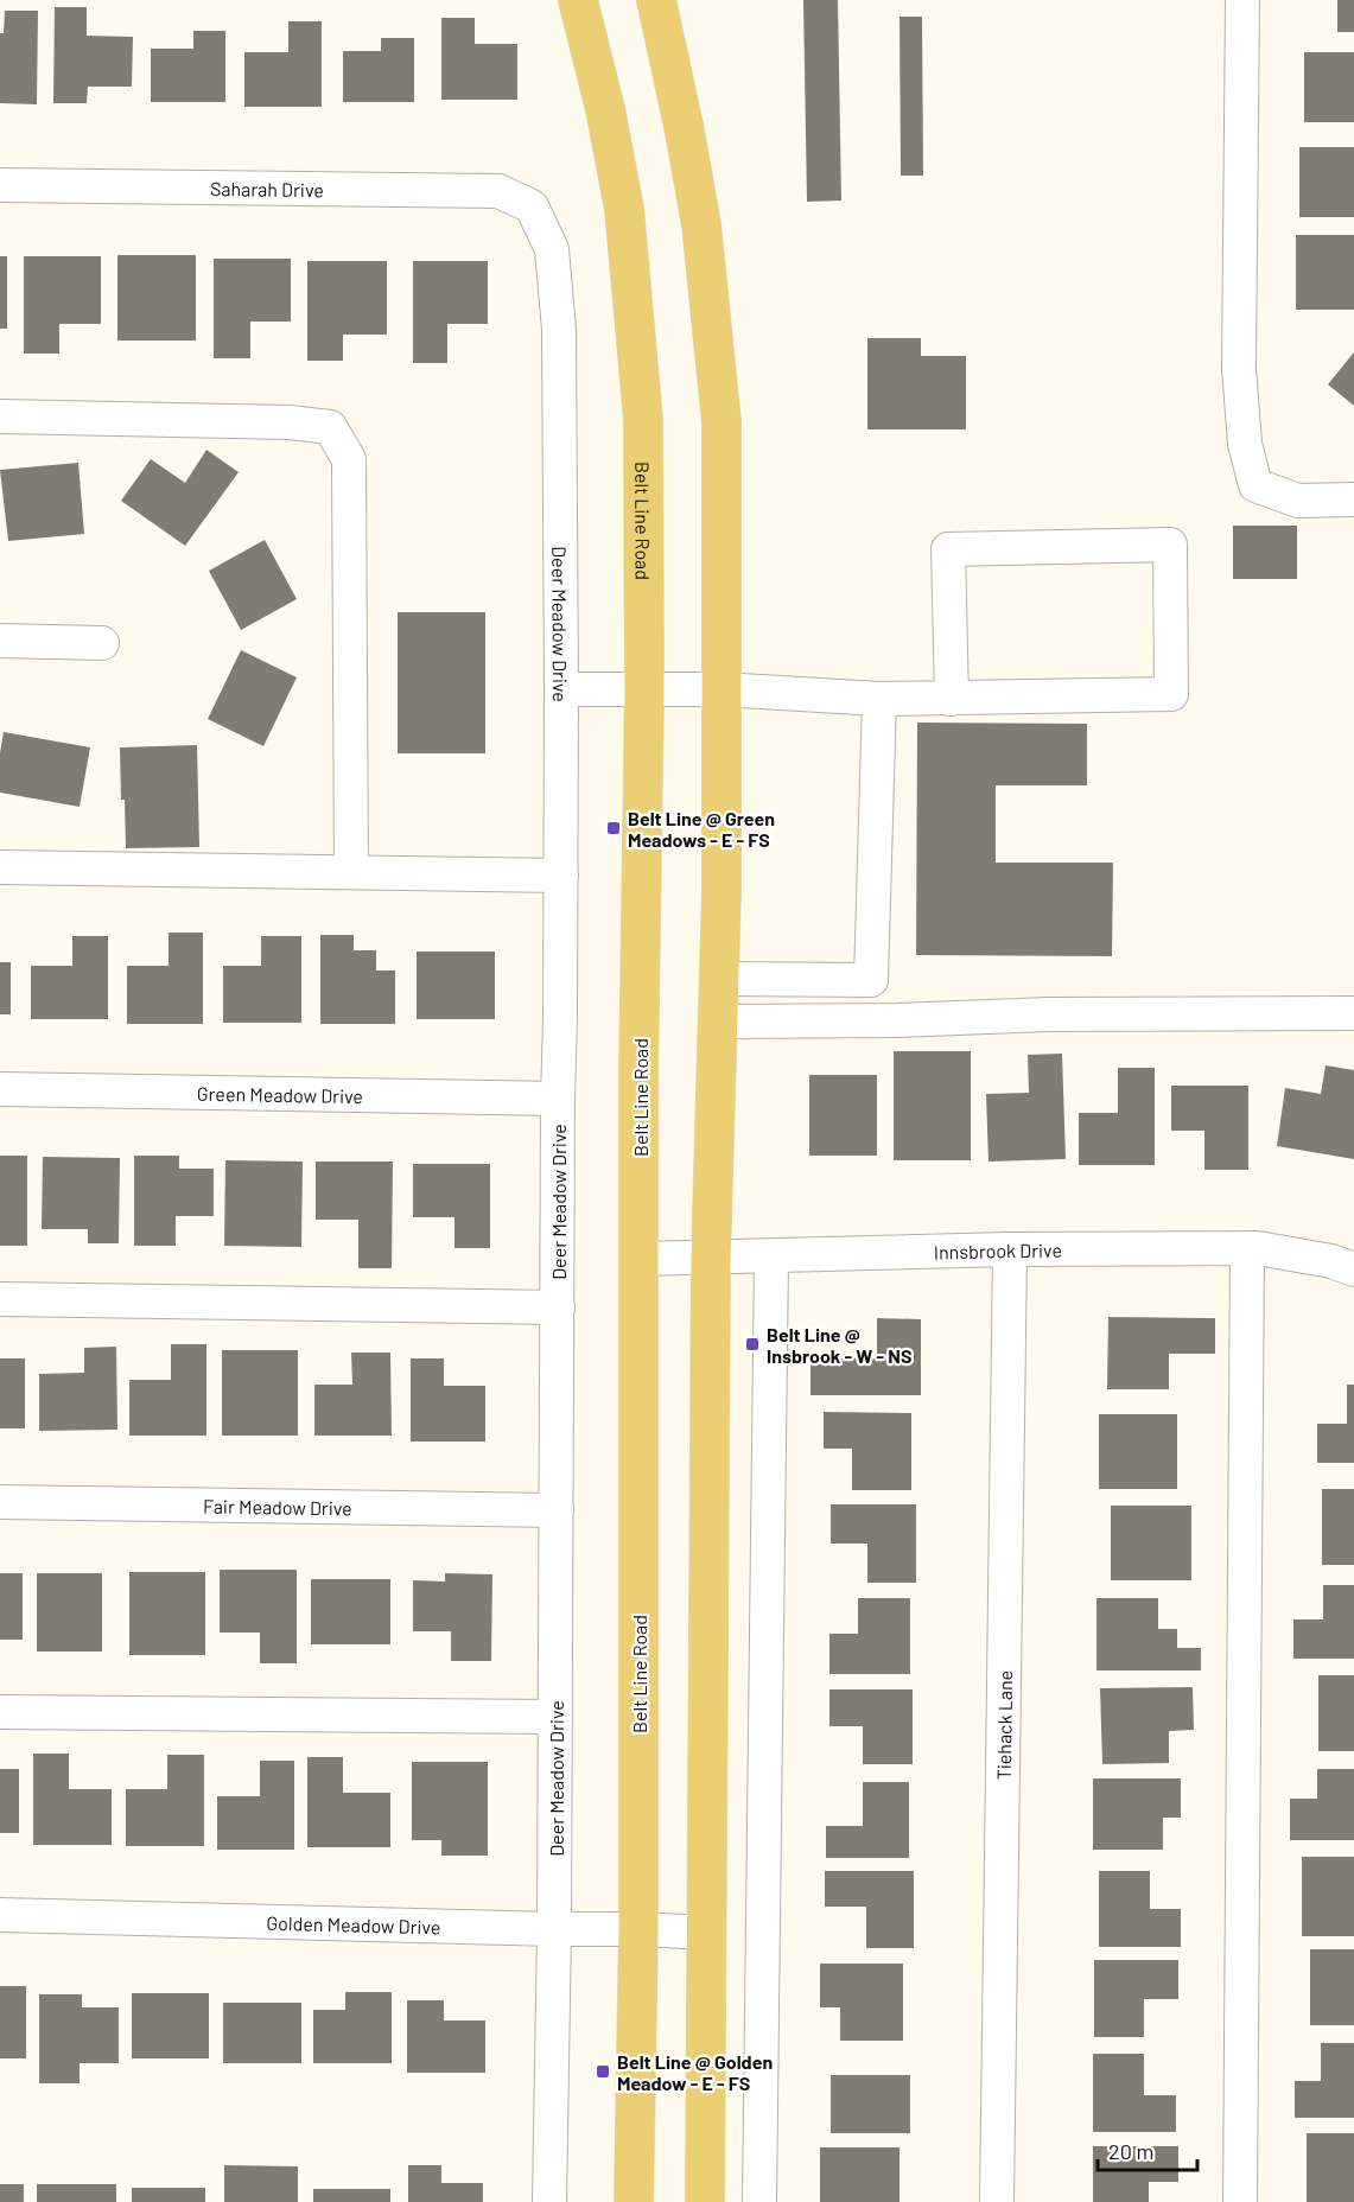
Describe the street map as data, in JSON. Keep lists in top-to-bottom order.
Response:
{
  "streets": {
    "main road": ["Belt Line Road"],
    "street": [
      "Saharah Drive",
      "Deer Meadow Drive",
      "Green Meadow Drive",
      "Innsbrook Drive",
      "Fair Meadow Drive",
      "Tiehack Lane",
      "Golden Meadow Drive"
    ]
  },
  "crossings": [
    ["Saharah Drive", "Deer Meadow Drive"],
    ["Belt Line Road", "Innsbrook Drive"],
    ["Belt Line Road", "Golden Meadow Drive"],
    ["Deer Meadow Drive", "Green Meadow Drive"],
    ["Deer Meadow Drive", "Fair Meadow Drive"],
    ["Deer Meadow Drive", "Golden Meadow Drive"],
    ["Innsbrook Drive", "Tiehack Lane"]
  ],
  "places": {
    "transit": ["Belt Line @ Green Meadows - E - FS", "Belt Line @ Insbrook - W - NS", "Belt Line @ Golden Meadow - E - FS"]
  },
  "scale_bar": "20 m"
}
